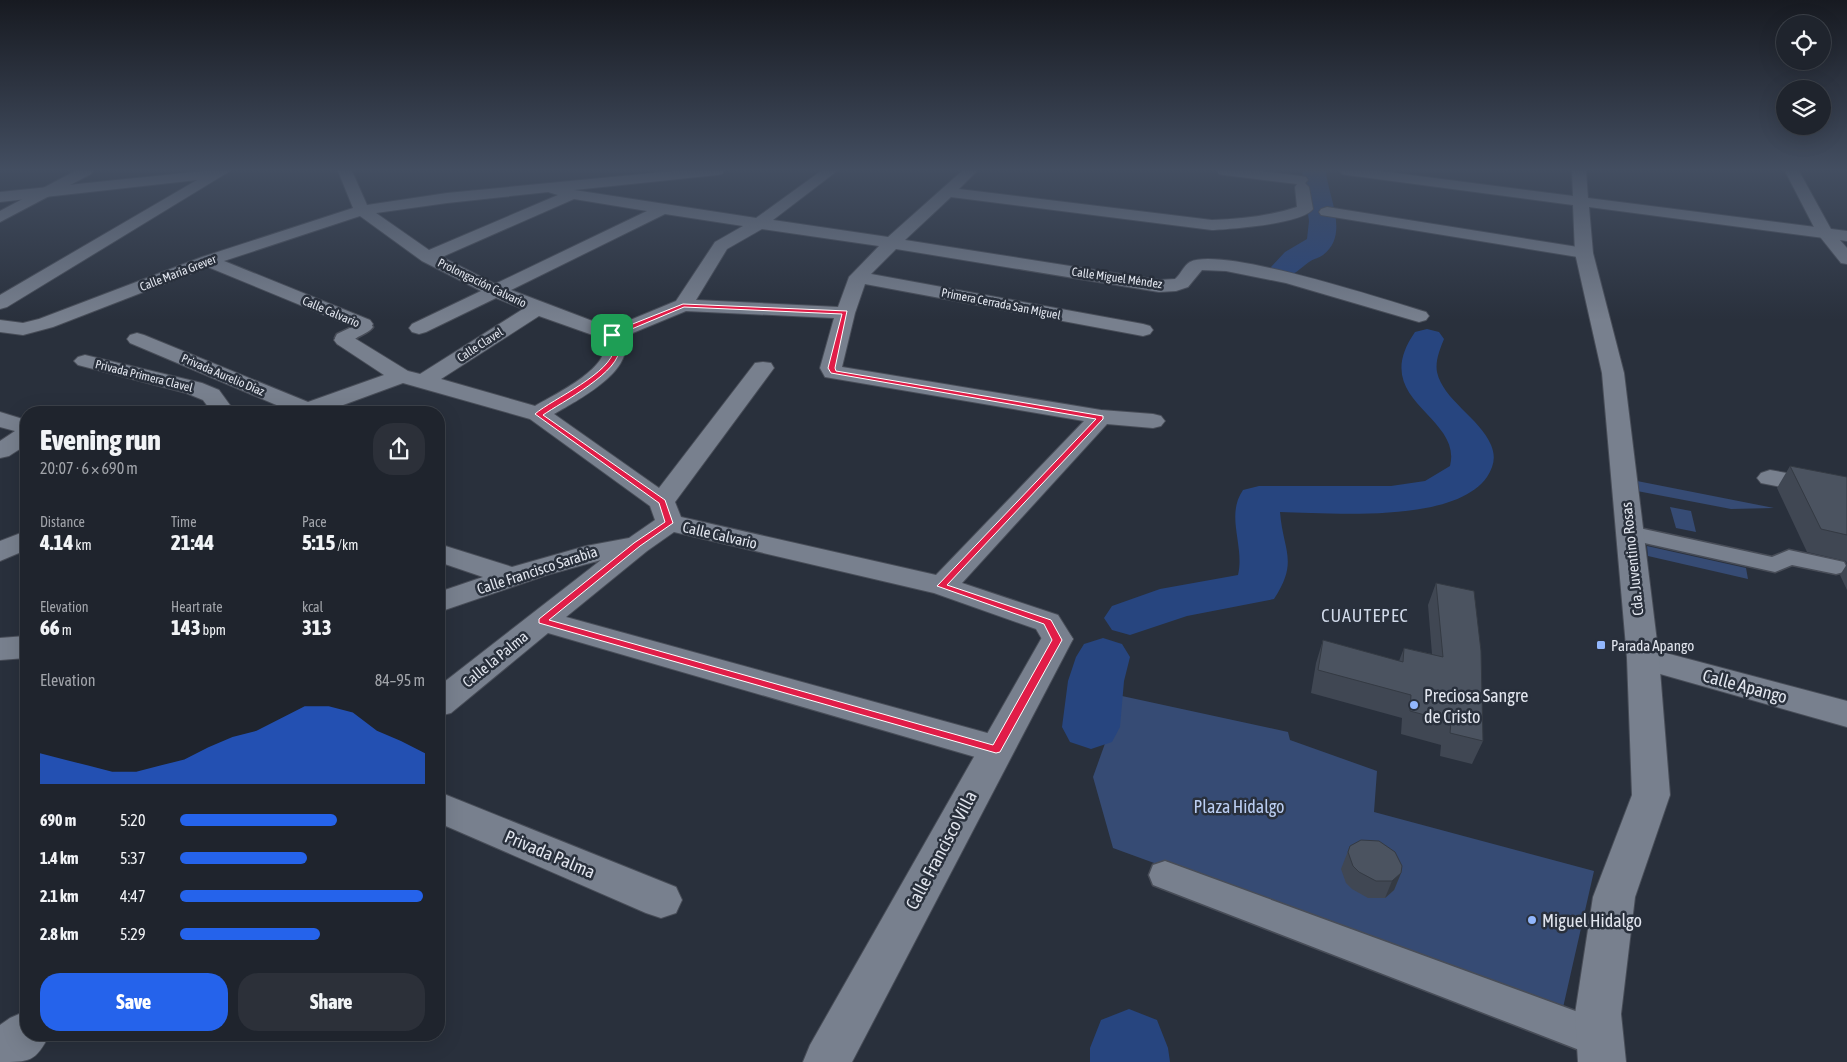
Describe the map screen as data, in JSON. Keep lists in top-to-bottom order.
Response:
{
  "streets": {
    "street": [
      "Calle María Grever",
      "Calle Miguel Méndez",
      "Prolongación Calvario",
      "Primera Cerrada San Miguel",
      "Calle Calvario",
      "Calle Clavel",
      "Privada Aurelio Díaz",
      "Privada Primera Clavel",
      "Cda. Juventino Rosas",
      "Calle Francisco Sarabia",
      "Calle la Palma",
      "Calle Apango",
      "Calle Francisco Villa",
      "Privada Palma"
    ]
  },
  "crossings": [
    ["Calle María Grever", "Calle Calvario"],
    ["Prolongación Calvario", "Calle Clavel"],
    ["Calle Calvario", "Calle Clavel"],
    ["Calle Calvario", "Calle la Palma"],
    ["Calle Calvario", "Calle Francisco Villa"],
    ["Cda. Juventino Rosas", "Calle Apango"],
    ["Calle Francisco Sarabia", "Calle la Palma"]
  ],
  "districts": ["CUAUTEPEC"],
  "parks": ["Plaza Hidalgo"],
  "places": {
    "transit": ["Parada Apango"],
    "other": ["Preciosa Sangre de Cristo", "Miguel Hidalgo"]
  },
  "page": {
    "heading": ["Evening run", "20:07 · 6 × 690 m"],
    "stats": [
      ["Distance", "4.14 km"],
      ["Time", "21:44"],
      ["Pace", "5:15 /km"],
      ["Elevation", "66 m"],
      ["Heart rate", "143 bpm"],
      ["kcal", "313"]
    ],
    "chart": ["Elevation", "84–95 m"],
    "list": [
      {
        "name": "690 m",
        "note": "5:20"
      },
      {
        "name": "1.4 km",
        "note": "5:37"
      },
      {
        "name": "2.1 km",
        "note": "4:47"
      },
      {
        "name": "2.8 km",
        "note": "5:29"
      }
    ],
    "buttons": ["Save", "Share"]
  }
}
